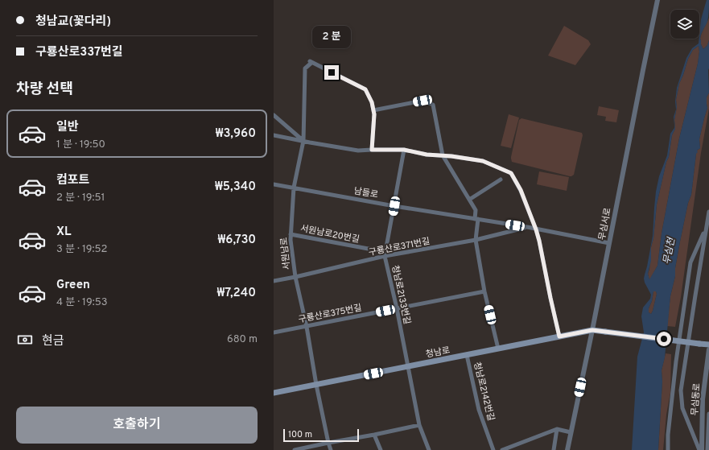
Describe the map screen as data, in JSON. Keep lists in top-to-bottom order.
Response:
{
  "streets": {
    "main road": ["청남로"],
    "street": [
      "남들로",
      "무심서로",
      "서원남로20번길",
      "구룡산로371번길",
      "서원남로",
      "청남로2133번길",
      "구룡산로375번길",
      "청남로2142번길",
      "무심동로"
    ]
  },
  "crossings": [
    ["남들로", "무심서로"],
    ["남들로", "구룡산로371번길"],
    ["남들로", "서원남로"],
    ["남들로", "청남로2133번길"],
    ["무심서로", "청남로"],
    ["서원남로20번길", "구룡산로371번길"],
    ["서원남로20번길", "서원남로"],
    ["서원남로20번길", "청남로2133번길"],
    ["구룡산로371번길", "서원남로"],
    ["구룡산로371번길", "청남로2133번길"],
    ["서원남로", "구룡산로375번길"],
    ["서원남로", "청남로"],
    ["청남로2133번길", "구룡산로375번길"],
    ["청남로2133번길", "청남로"],
    ["청남로", "청남로2142번길"]
  ],
  "water": ["무심천"],
  "scale_bar": "100 m",
  "page": {
    "banner": ["청남교(꽃다리)", "구룡산로337번길"],
    "bubble": "2 분",
    "heading": "차량 선택",
    "list": [
      {
        "name": "일반",
        "note": "1 분 · 19:50",
        "value": "₩3,960"
      },
      {
        "name": "컴포트",
        "note": "2 분 · 19:51",
        "value": "₩5,340"
      },
      {
        "name": "XL",
        "note": "3 분 · 19:52",
        "value": "₩6,730"
      },
      {
        "name": "Green",
        "note": "4 분 · 19:53",
        "value": "₩7,240"
      }
    ],
    "pay": ["현금", "680 m"],
    "buttons": "호출하기",
    "scale": "100 m"
  }
}
